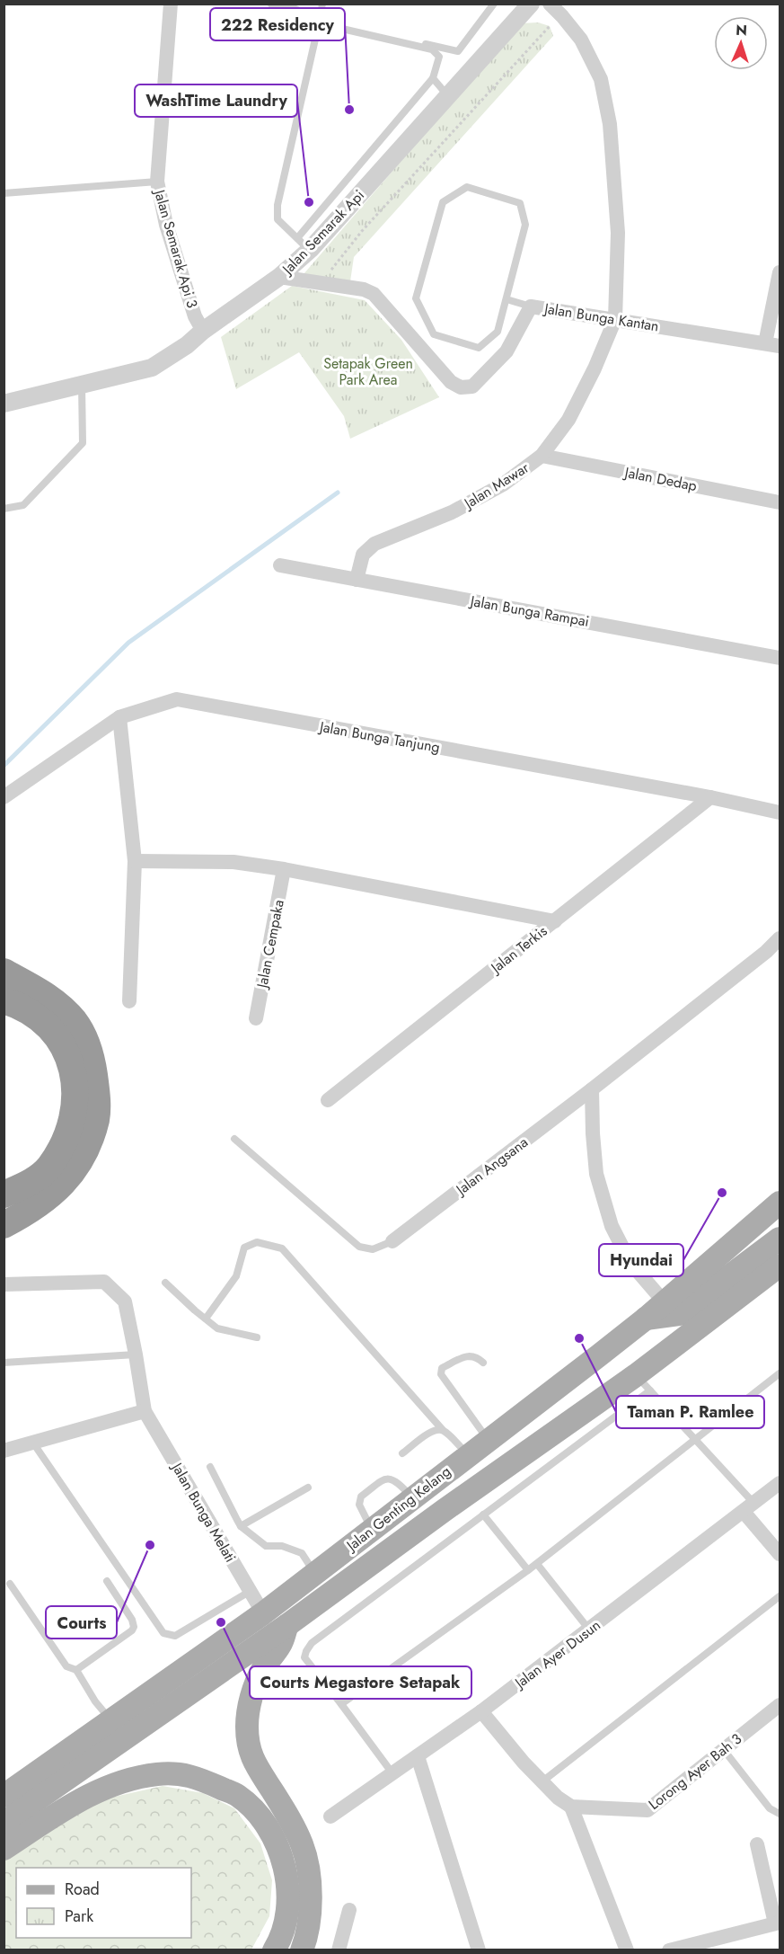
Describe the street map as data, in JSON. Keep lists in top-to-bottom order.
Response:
{
  "streets": {
    "main road": ["Jalan Genting Kelang"],
    "street": [
      "Jalan Semarak Api",
      "Jalan Semarak Api 3",
      "Jalan Bunga Kantan",
      "Jalan Dedap",
      "Jalan Mawar",
      "Jalan Bunga Rampai",
      "Jalan Bunga Tanjung",
      "Jalan Cempaka",
      "Jalan Terkis",
      "Jalan Angsana",
      "Jalan Bunga Melati",
      "Jalan Ayer Dusun",
      "Lorong Ayer Bah 3"
    ]
  },
  "crossings": [
    ["Jalan Semarak Api", "Jalan Semarak Api 3"],
    ["Jalan Semarak Api", "Jalan Bunga Kantan"],
    ["Jalan Bunga Kantan", "Jalan Mawar"],
    ["Jalan Dedap", "Jalan Mawar"],
    ["Jalan Mawar", "Jalan Bunga Rampai"],
    ["Jalan Bunga Tanjung", "Jalan Terkis"],
    ["Jalan Genting Kelang", "Jalan Bunga Melati"]
  ],
  "parks": ["Setapak Green Park Area"],
  "places": [
    "222 Residency",
    "WashTime Laundry",
    "Hyundai",
    "Taman P. Ramlee",
    "Courts",
    "Courts Megastore Setapak"
  ],
  "legend": ["Road", "Park"],
  "north": "top"
}
